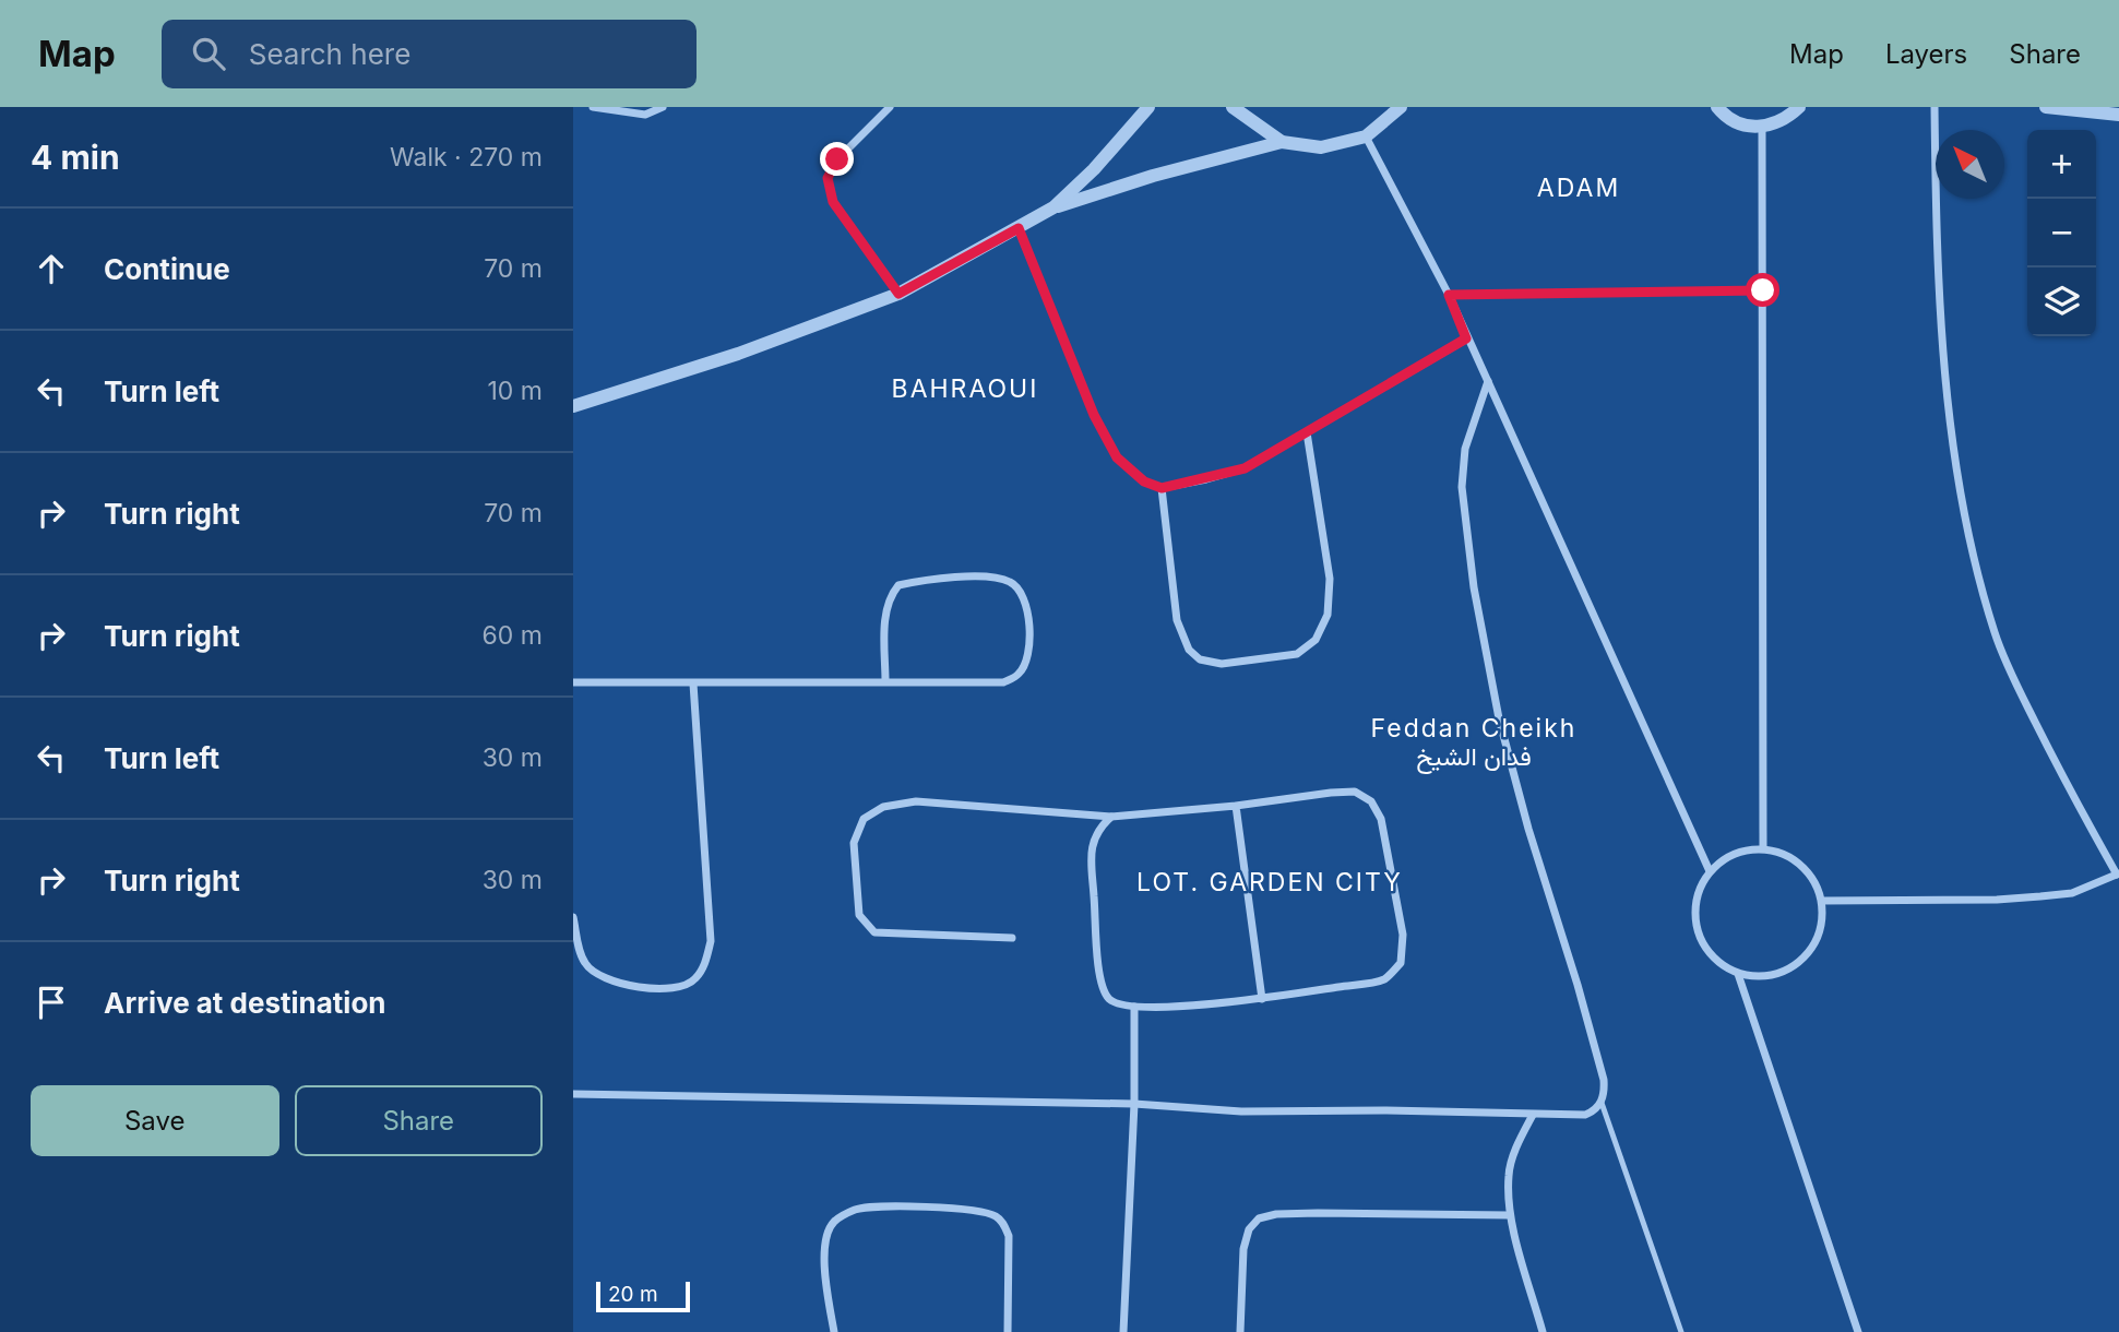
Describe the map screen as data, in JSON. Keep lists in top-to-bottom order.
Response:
{
  "districts": [
    "ADAM",
    "BAHRAOUI",
    "Feddan Cheikh فدان الشيخ",
    "LOT. GARDEN CITY"
  ],
  "scale_bar": "20 m",
  "north": "top left",
  "page": {
    "header": "Map",
    "search": "Search here",
    "nav": ["Map", "Layers", "Share"],
    "heading": ["4 min", "Walk · 270 m"],
    "map_buttons": ["+", "−"],
    "list": [
      ["Continue", "70 m"],
      ["Turn left", "10 m"],
      ["Turn right", "70 m"],
      ["Turn right", "60 m"],
      ["Turn left", "30 m"],
      ["Turn right", "30 m"],
      "Arrive at destination"
    ],
    "buttons": ["Save", "Share"],
    "scale": "20 m"
  }
}
